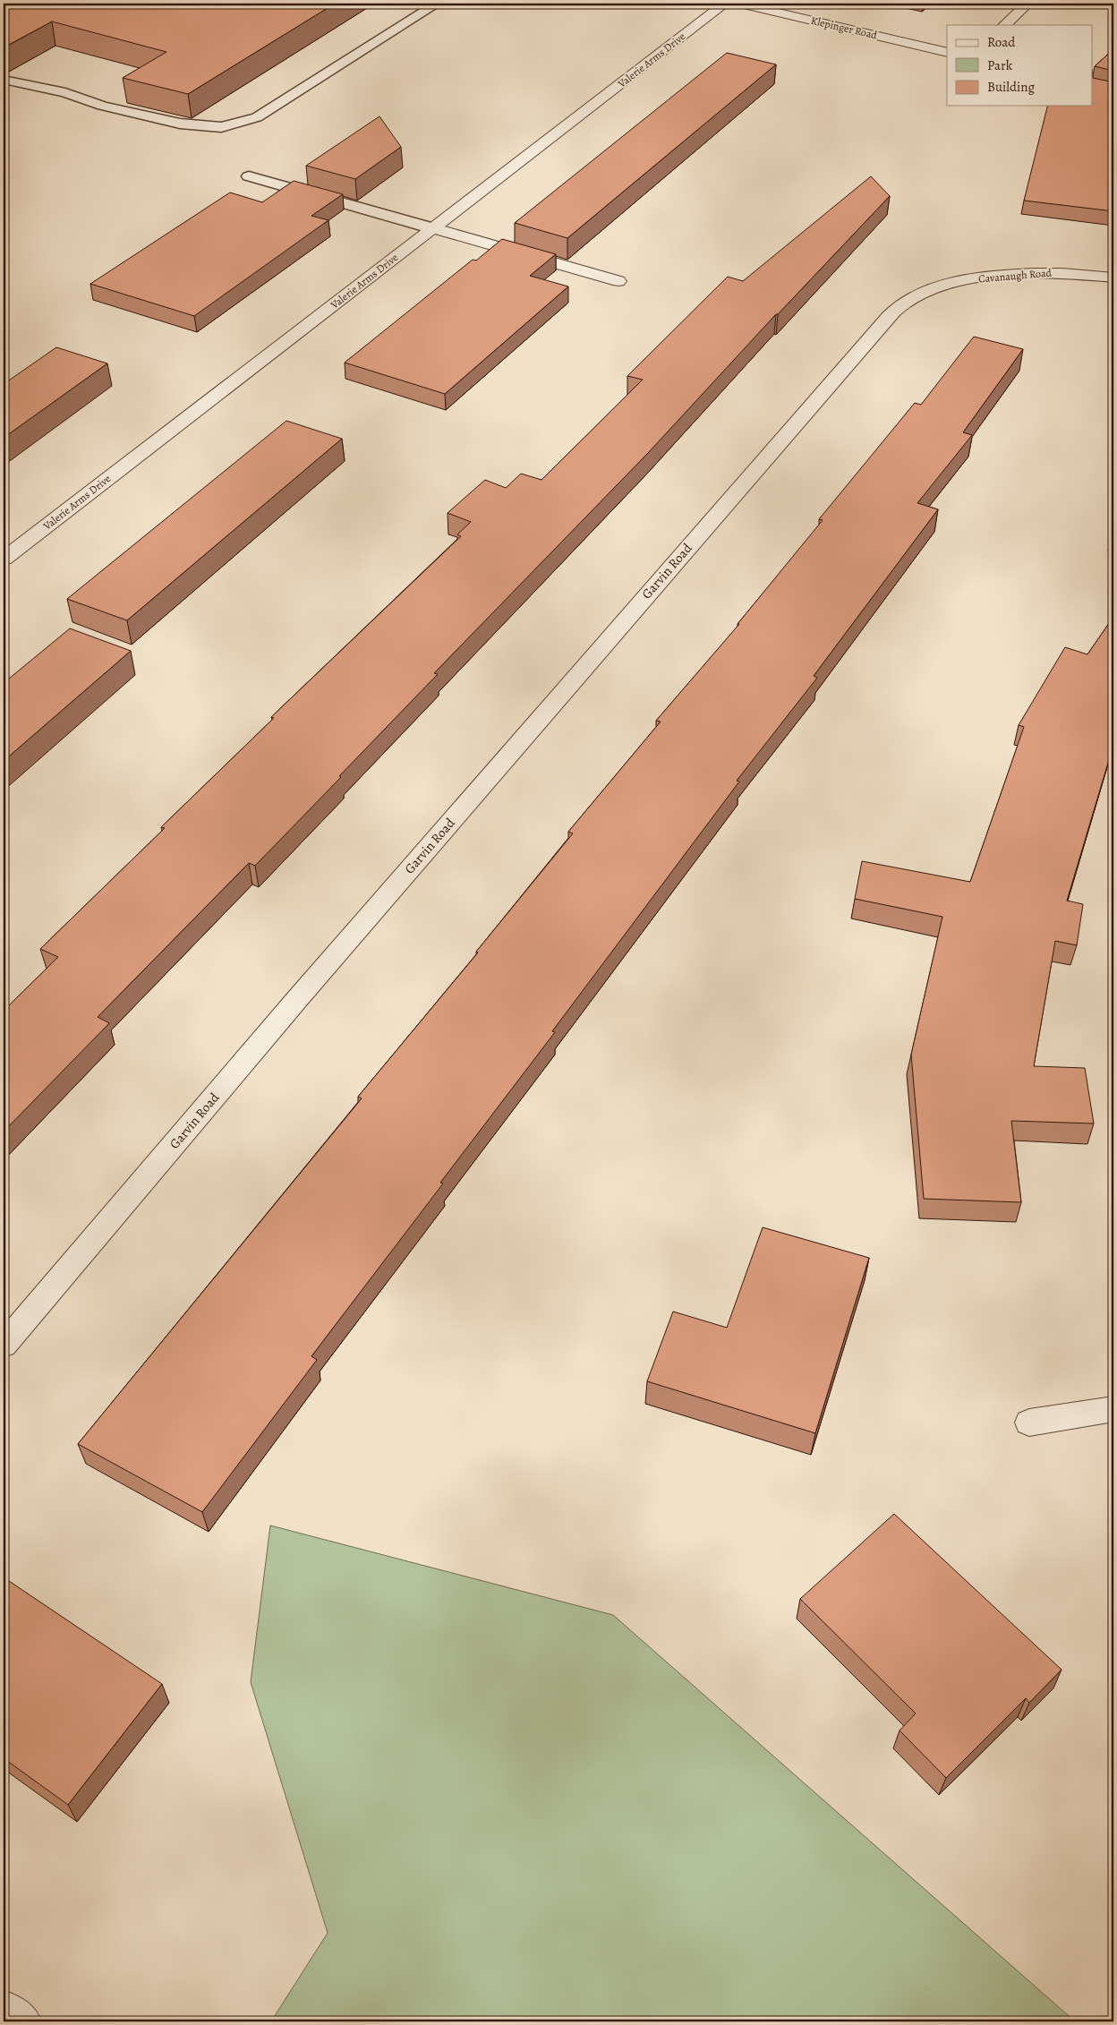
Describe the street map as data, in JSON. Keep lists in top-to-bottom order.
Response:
{
  "streets": {
    "street": [
      "Klepinger Road",
      "Valerie Arms Drive",
      "Cavanaugh Road",
      "Garvin Road"
    ]
  },
  "crossings": [
    ["Cavanaugh Road", "Garvin Road"]
  ],
  "legend": ["Road", "Park", "Building"]
}
